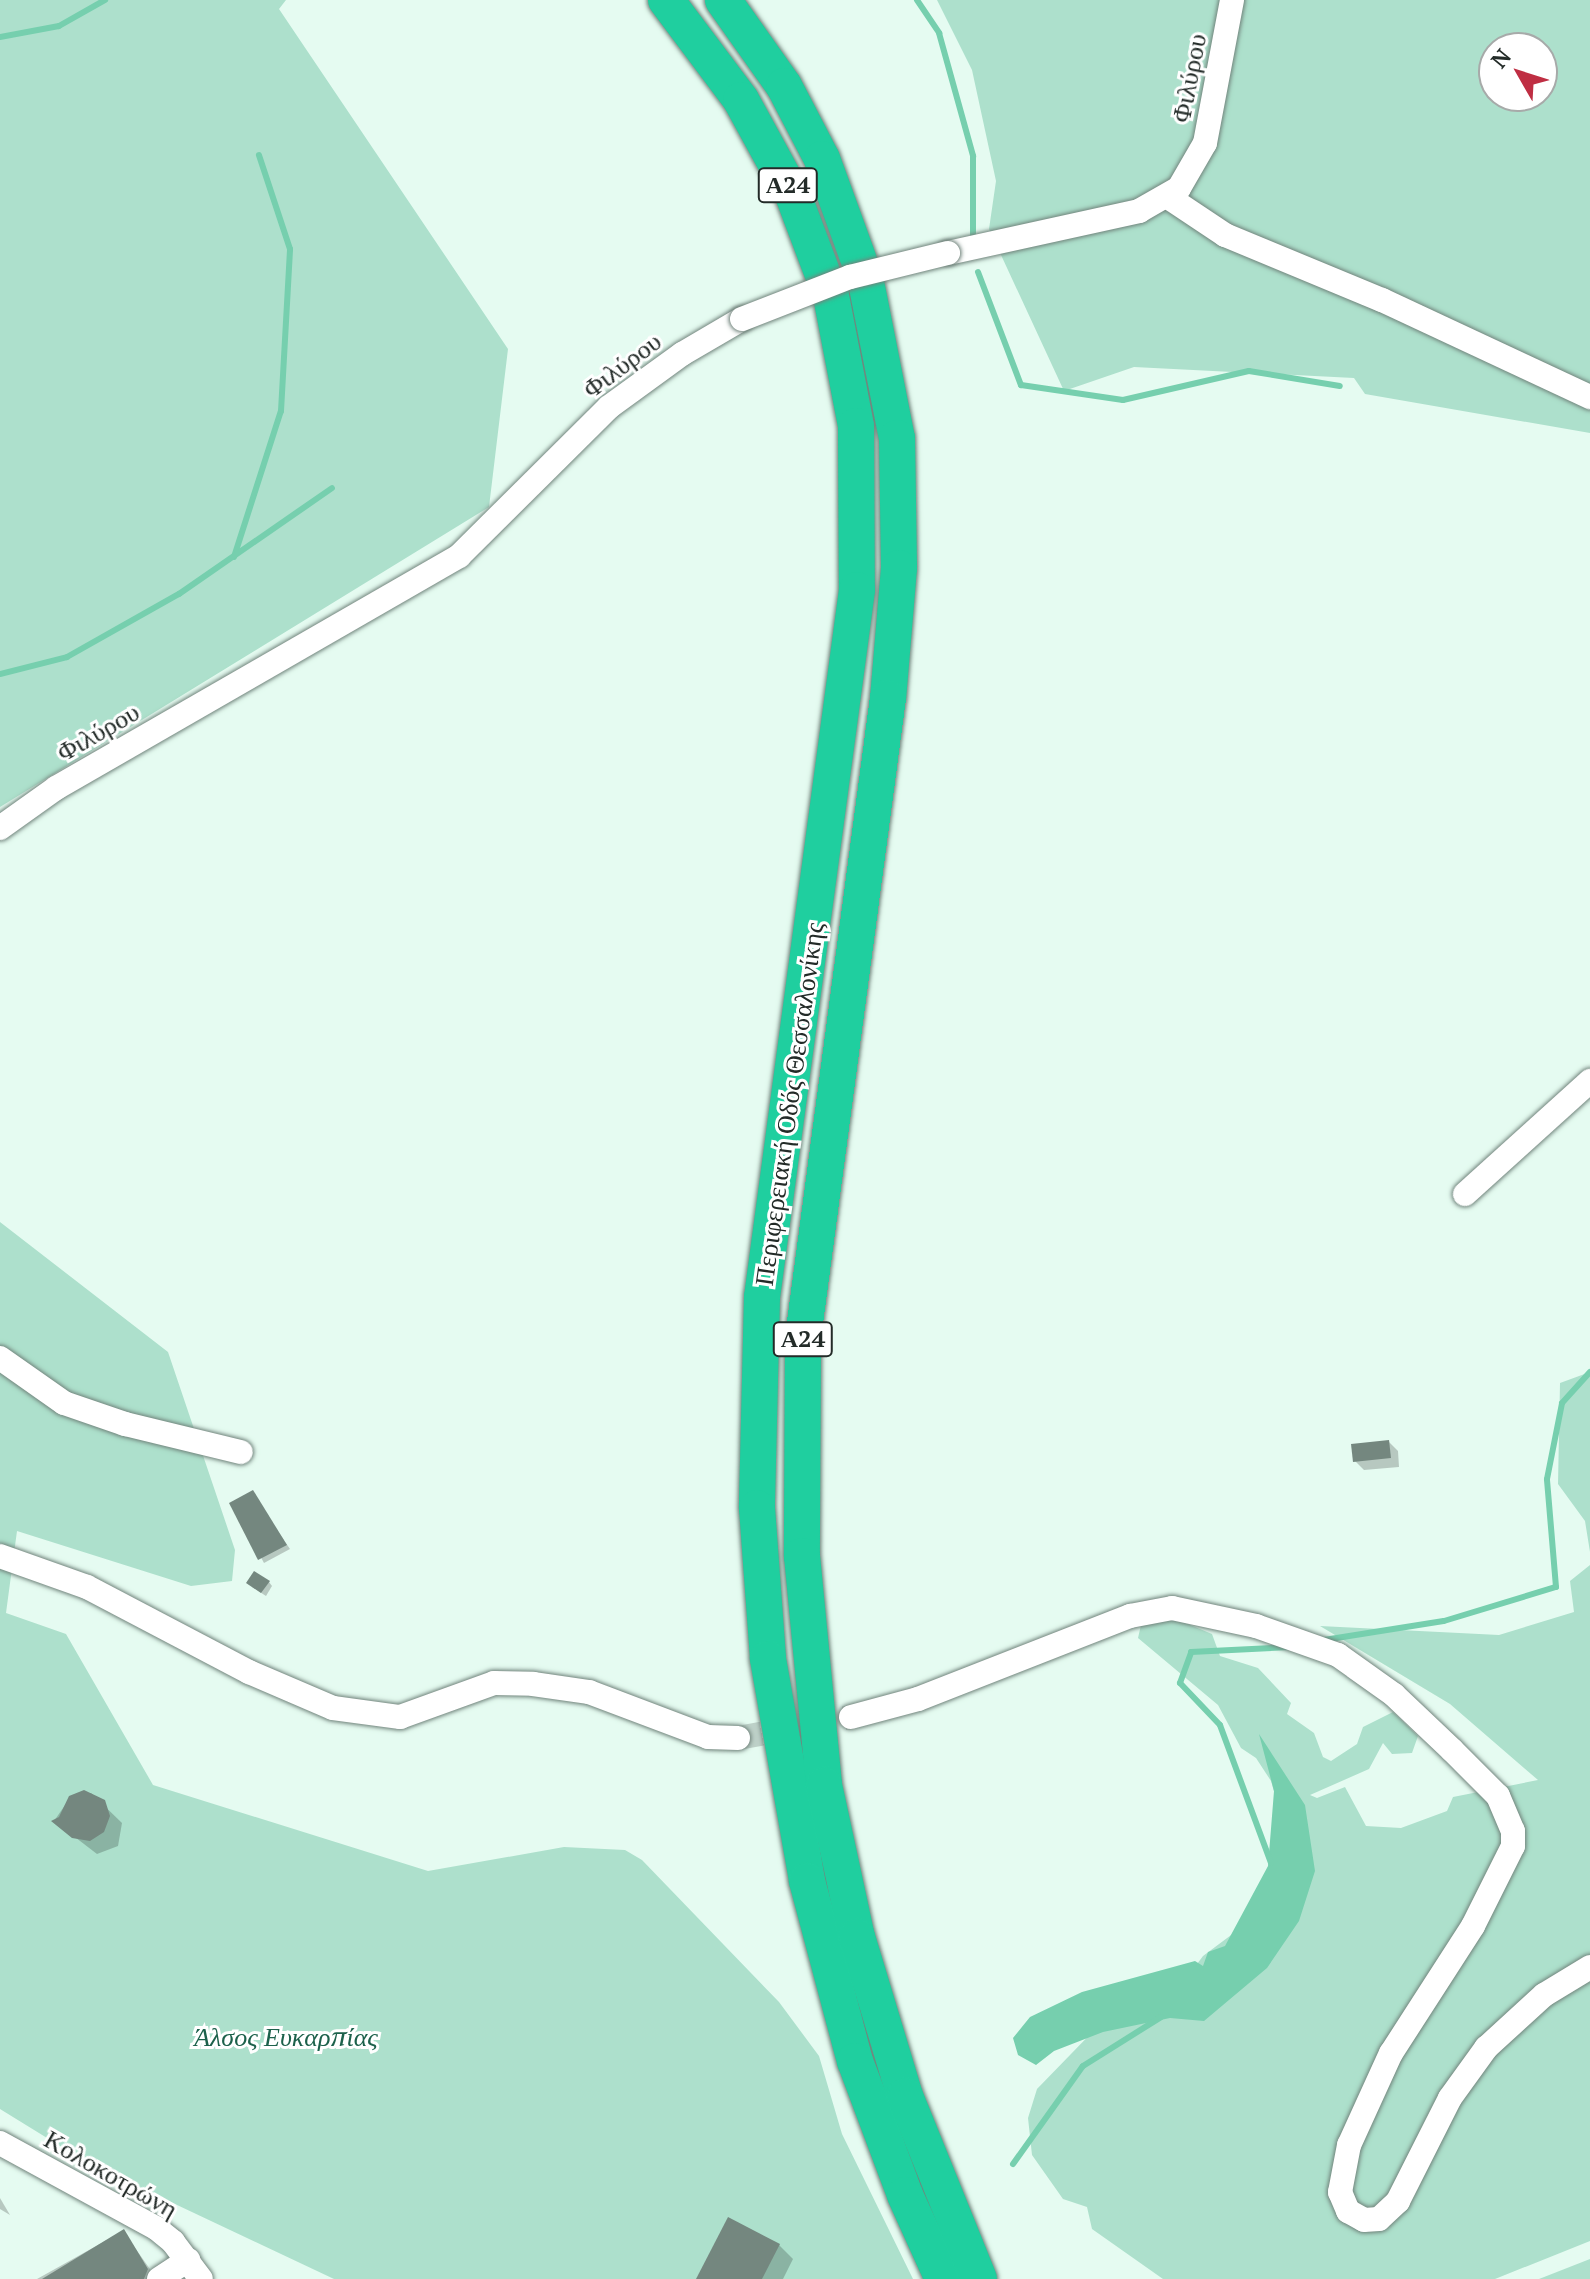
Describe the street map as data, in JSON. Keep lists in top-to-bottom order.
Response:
{
  "streets": {
    "highway": ["Α24", "Περιφερειακή Οδός Θεσσαλονίκης"],
    "street": ["Φιλύρου", "Κολοκοτρώνη"]
  },
  "parks": ["Άλσος Ευκαρπίας"],
  "north": "top left"
}
